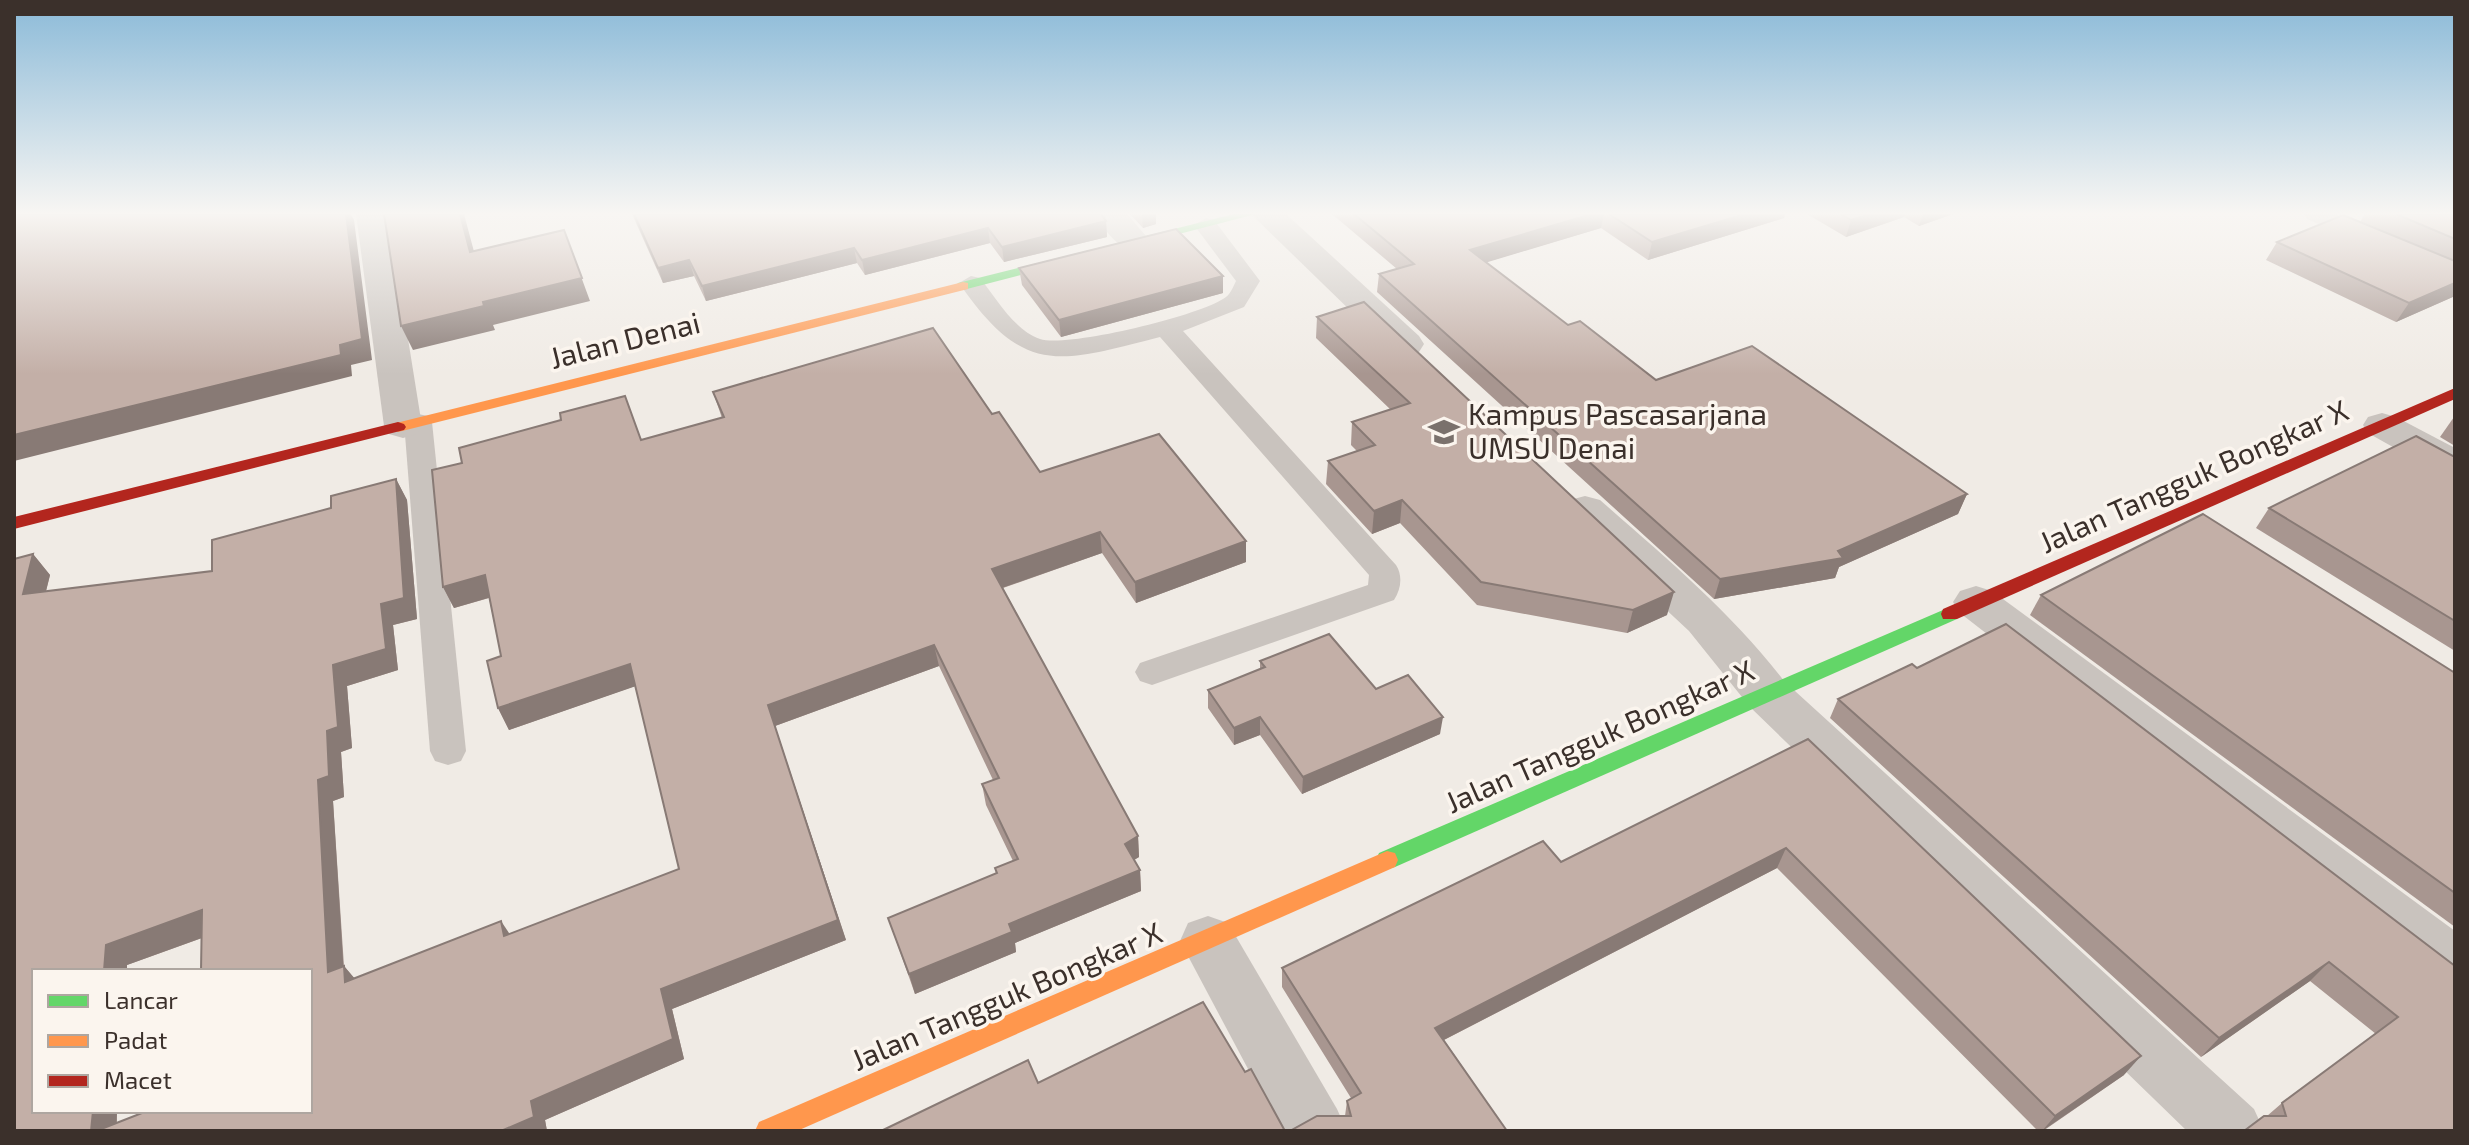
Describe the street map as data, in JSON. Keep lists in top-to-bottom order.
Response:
{
  "streets": {
    "street": ["Jalan Denai", "Jalan Tangguk Bongkar X"]
  },
  "places": {
    "school or university": ["Kampus Pascasarjana UMSU Denai"]
  },
  "legend": ["Lancar", "Padat", "Macet"]
}
